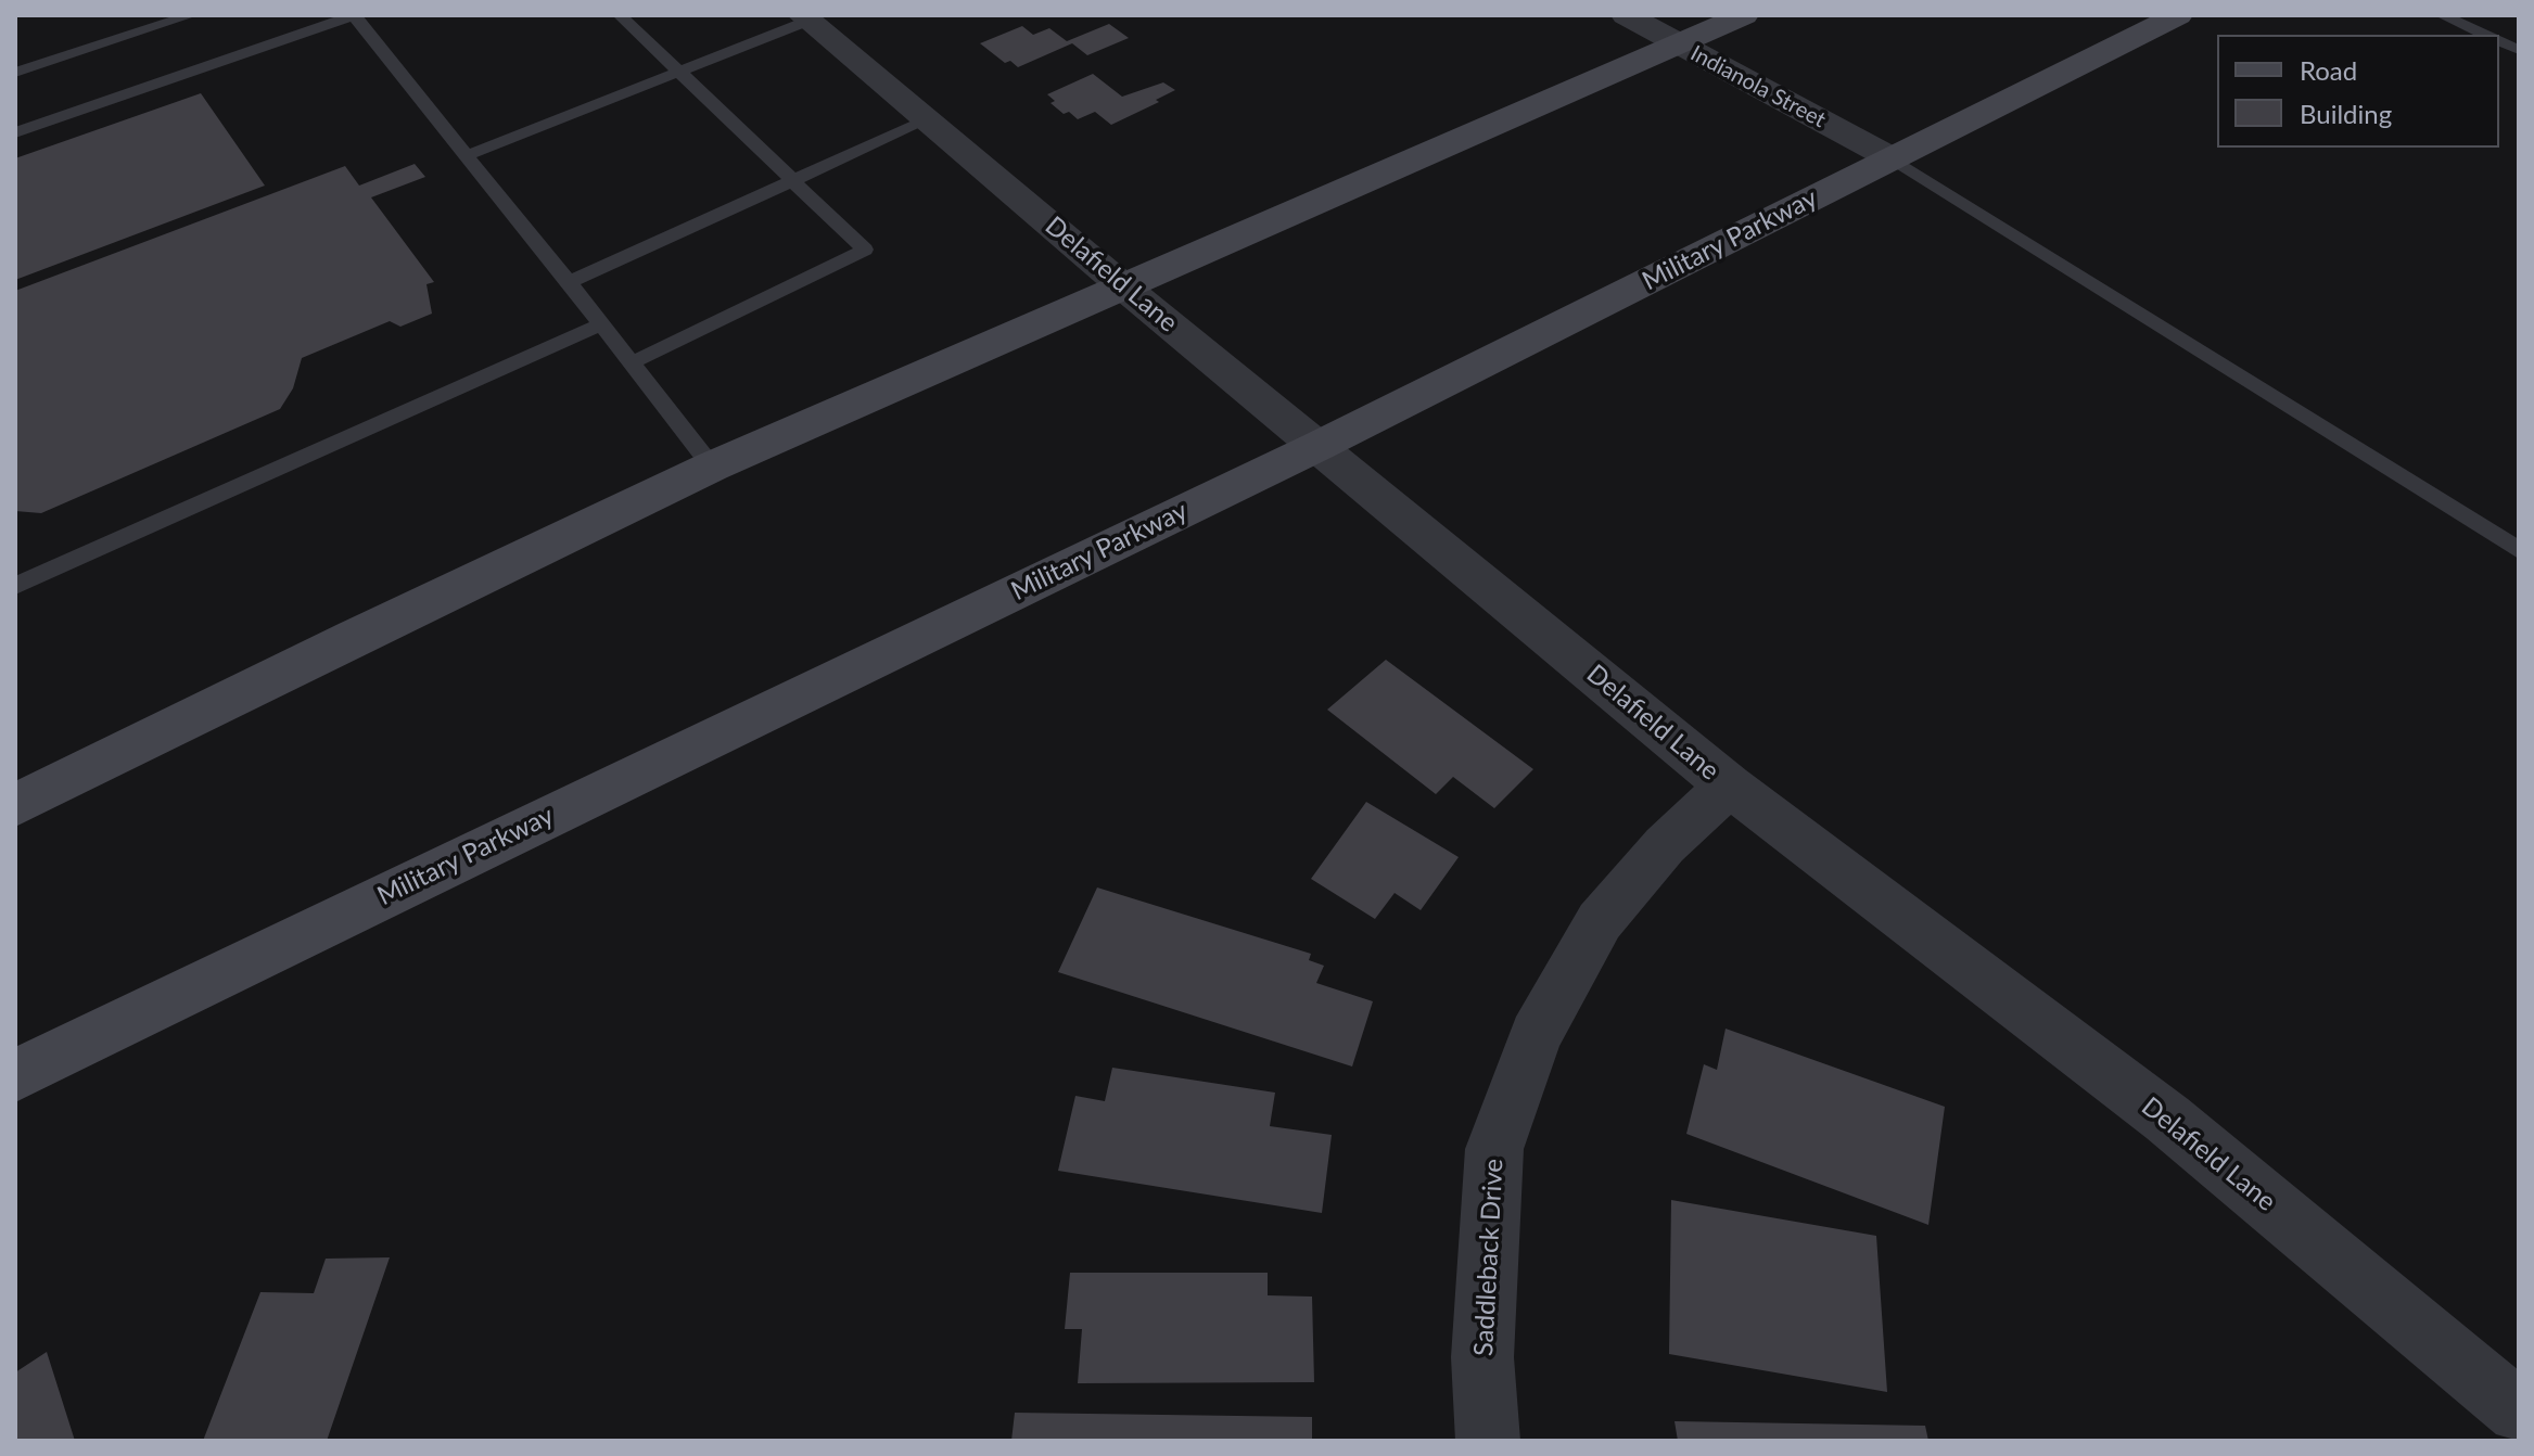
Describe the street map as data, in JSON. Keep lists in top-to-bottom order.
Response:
{
  "streets": {
    "main road": ["Military Parkway"],
    "street": ["Indianola Street", "Delafield Lane", "Saddleback Drive"]
  },
  "crossings": [
    ["Indianola Street", "Military Parkway"],
    ["Military Parkway", "Delafield Lane"],
    ["Delafield Lane", "Saddleback Drive"]
  ],
  "legend": ["Road", "Building"]
}
